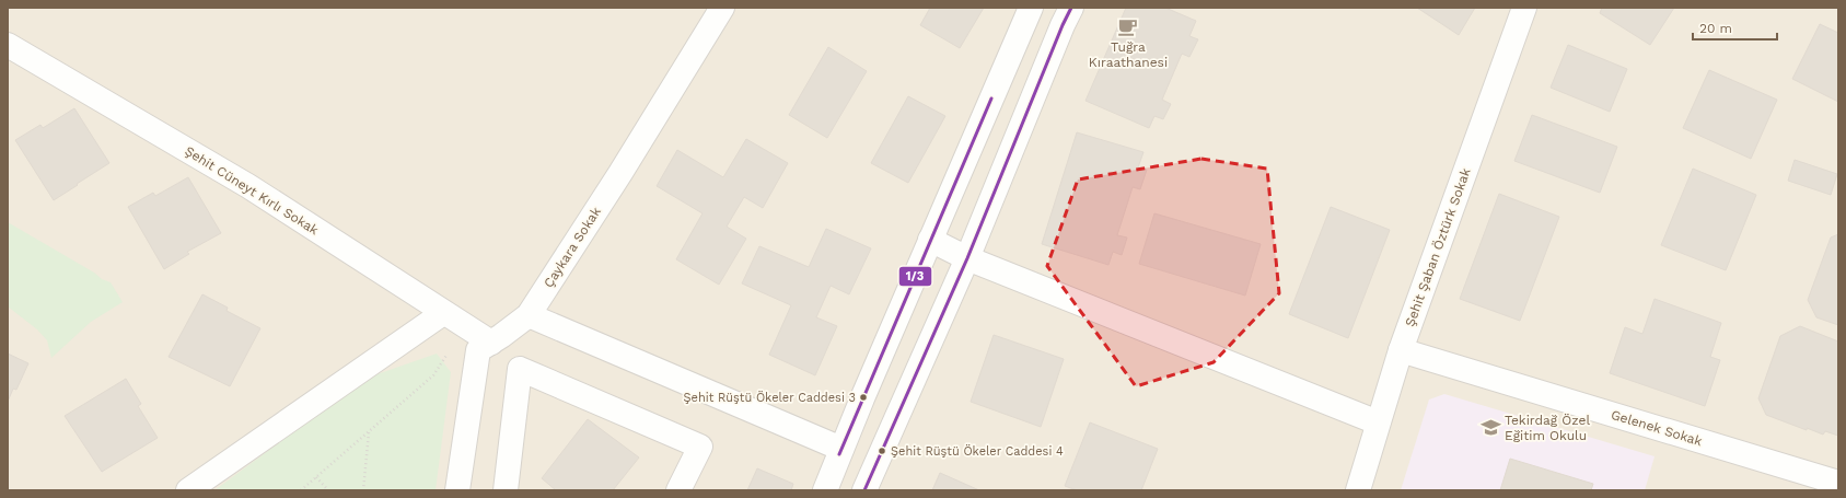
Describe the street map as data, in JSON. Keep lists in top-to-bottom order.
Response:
{
  "streets": {
    "street": [
      "Şehit Cüneyt Kırlı Sokak",
      "Çaykara Sokak",
      "Şehit Şaban Öztürk Sokak",
      "Gelenek Sokak"
    ]
  },
  "crossings": [
    ["Şehit Cüneyt Kırlı Sokak", "Çaykara Sokak"],
    ["Şehit Şaban Öztürk Sokak", "Gelenek Sokak"]
  ],
  "places": {
    "cafe": ["Tuğra Kıraathanesi"],
    "other": ["Şehit Rüştü Ökeler Caddesi 3", "Şehit Rüştü Ökeler Caddesi 4"],
    "school or university": ["Tekirdağ Özel Eğitim Okulu"]
  },
  "lines": ["transit line 1/3"],
  "scale_bar": "20 m"
}
